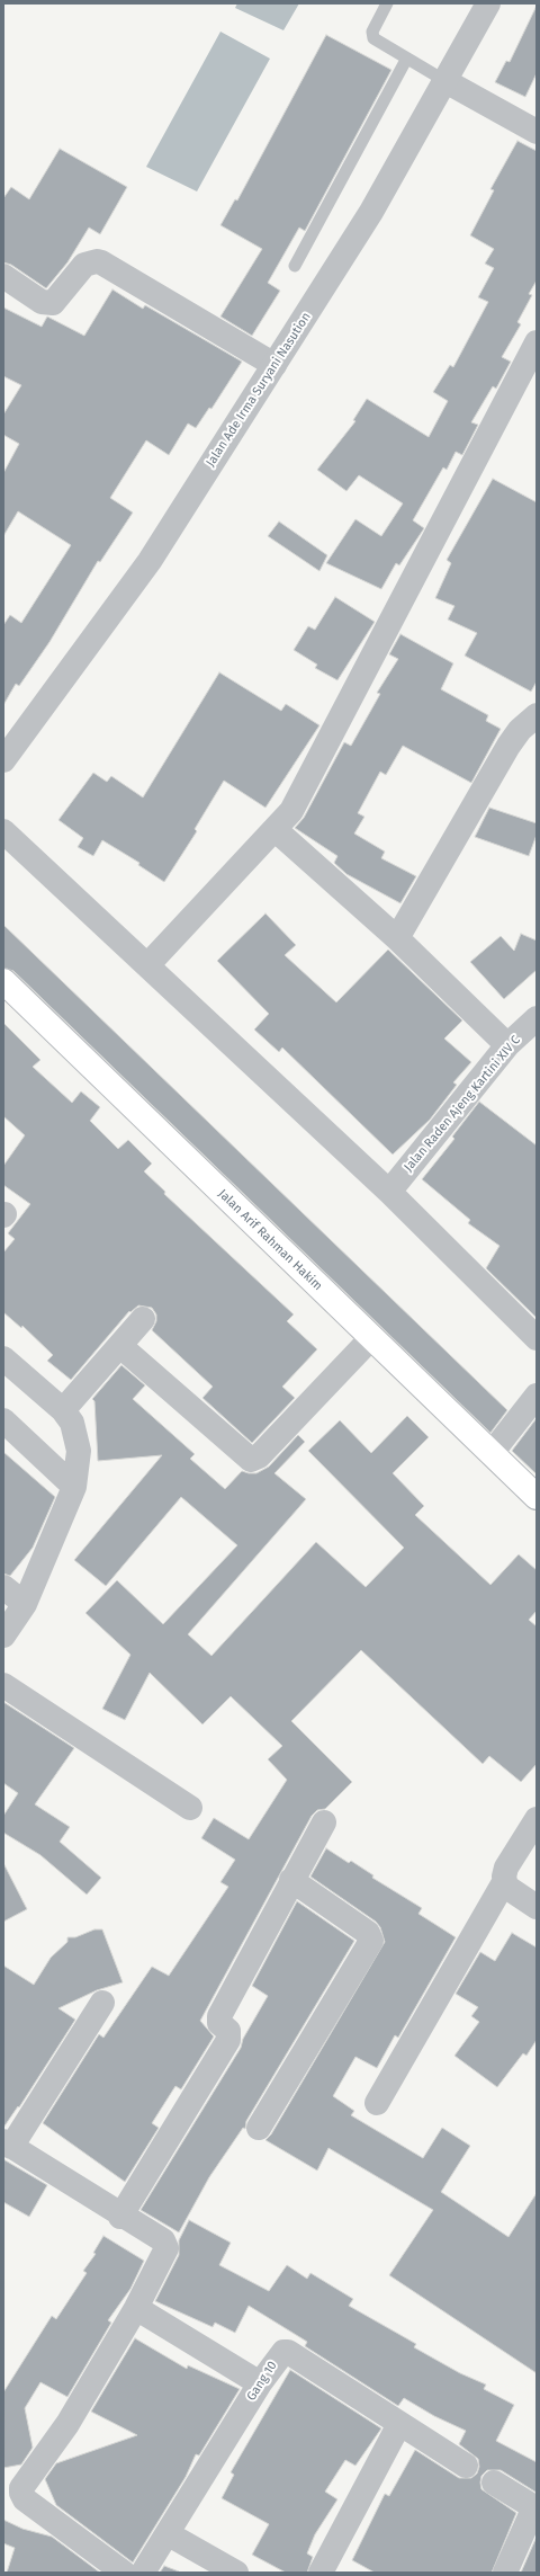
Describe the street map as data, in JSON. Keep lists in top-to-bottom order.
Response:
{
  "streets": {
    "main road": ["Jalan Arif Rahman Hakim"],
    "street": ["Jalan Ade Irma Suryani Nasution", "Jalan Raden Ajeng Kartini XIV C", "Gang 10"]
  }
}
